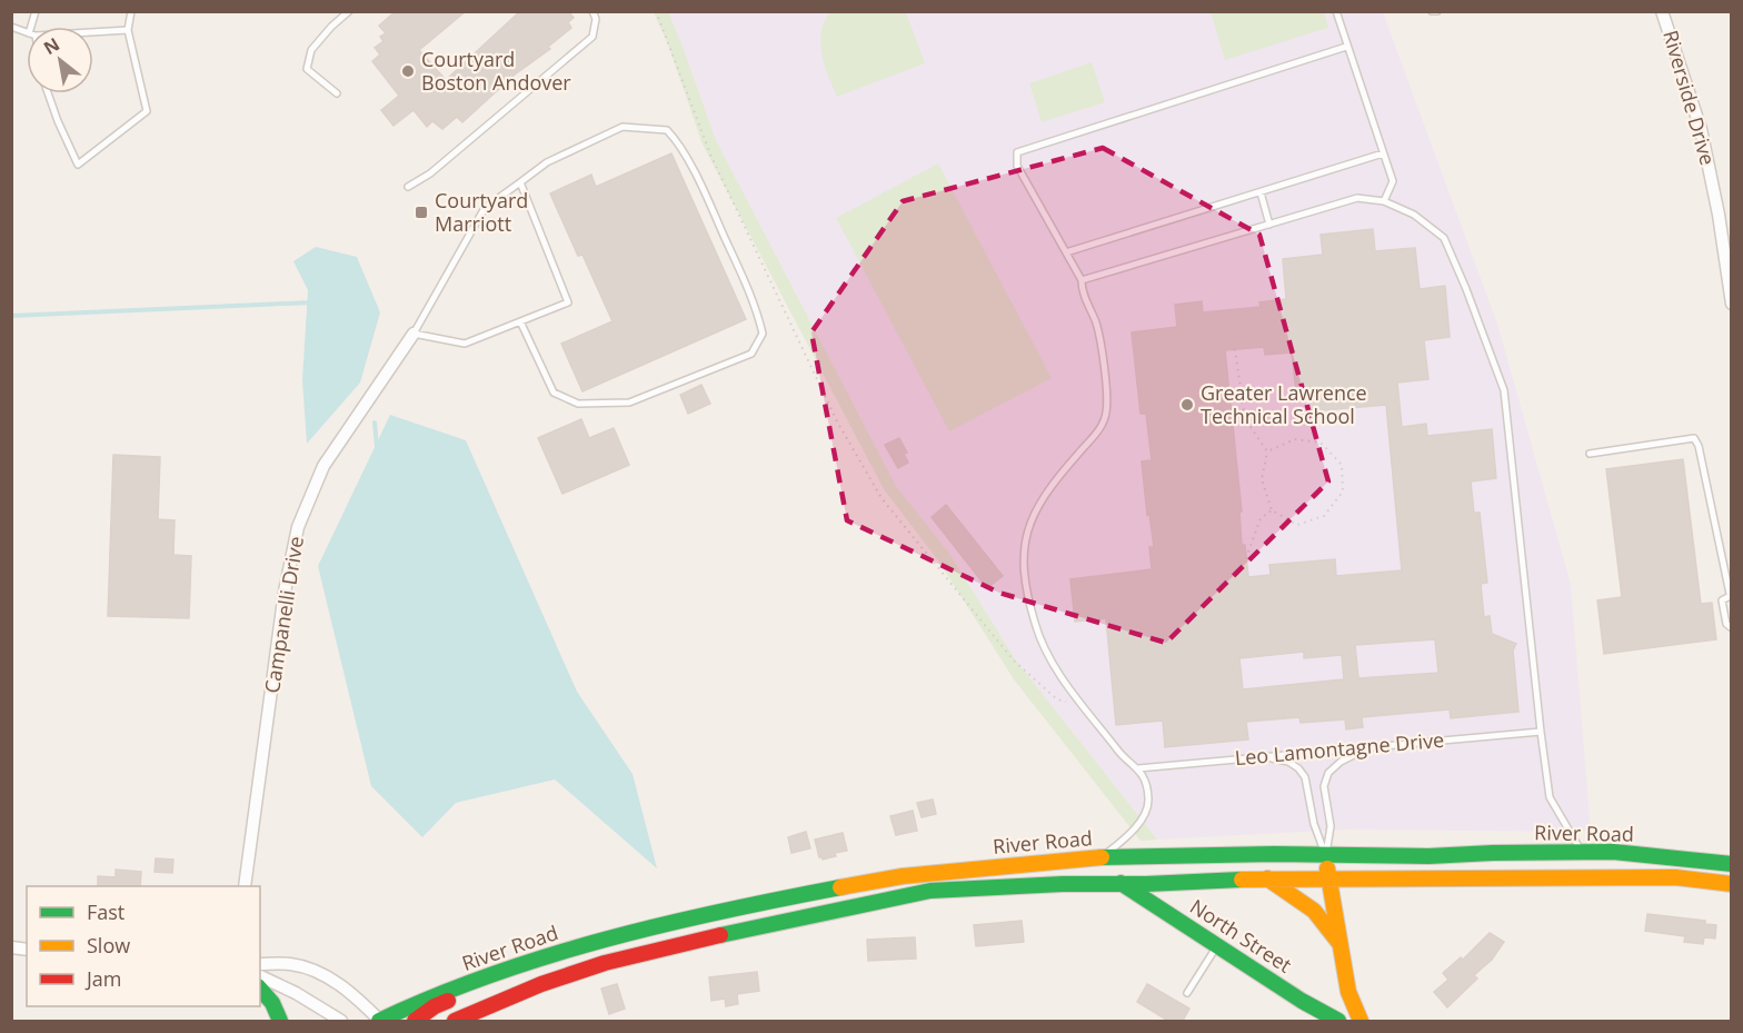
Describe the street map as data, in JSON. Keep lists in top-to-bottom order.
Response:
{
  "streets": {
    "main road": ["River Road", "North Street"],
    "street": ["Riverside Drive", "Campanelli Drive"],
    "lane": ["Leo Lamontagne Drive"]
  },
  "crossings": [
    ["River Road", "North Street"]
  ],
  "places": {
    "other": ["Courtyard Boston Andover", "Greater Lawrence Technical School"],
    "transit": ["Courtyard Marriott"]
  },
  "legend": ["Fast", "Slow", "Jam"],
  "north": "top left"
}
